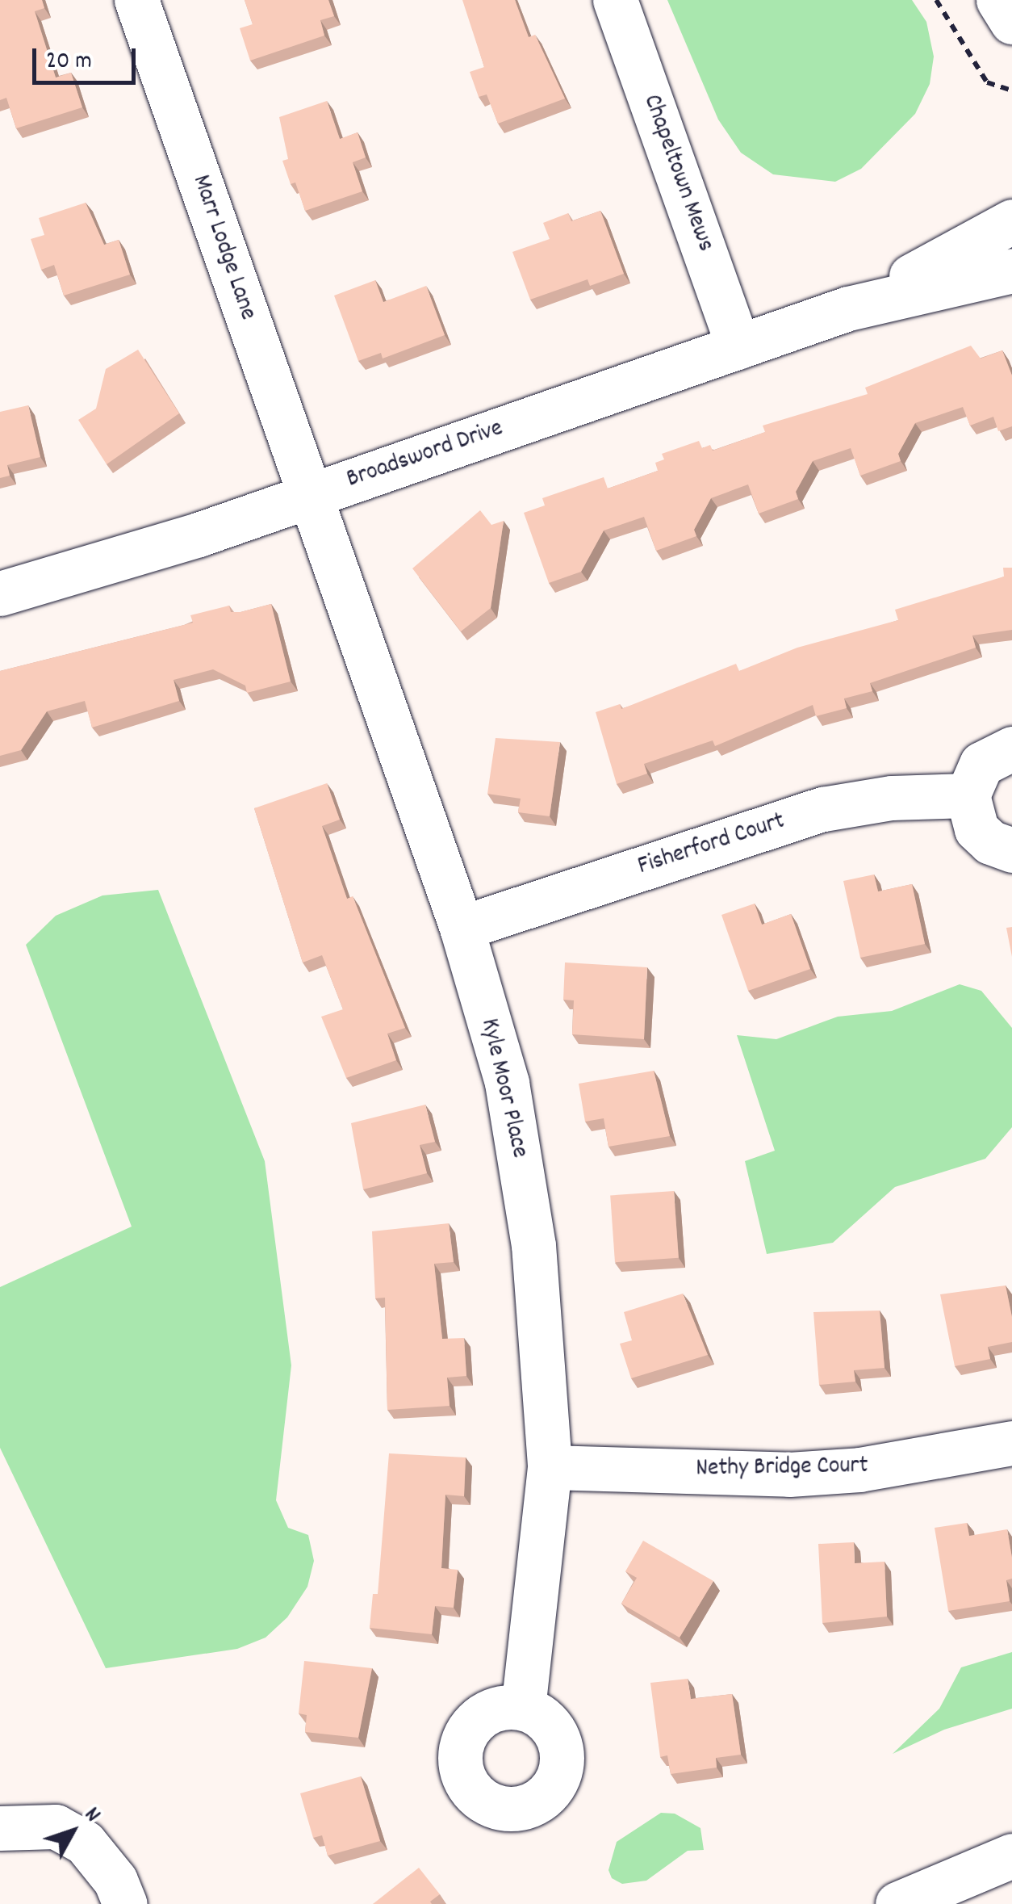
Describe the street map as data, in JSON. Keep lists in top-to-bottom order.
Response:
{
  "streets": {
    "street": [
      "Chapeltown Mews",
      "Marr Lodge Lane",
      "Broadsword Drive",
      "Fisherford Court",
      "Kyle Moor Place",
      "Nethy Bridge Court"
    ]
  },
  "crossings": [
    ["Chapeltown Mews", "Broadsword Drive"],
    ["Marr Lodge Lane", "Broadsword Drive"],
    ["Marr Lodge Lane", "Kyle Moor Place"],
    ["Broadsword Drive", "Kyle Moor Place"],
    ["Fisherford Court", "Kyle Moor Place"],
    ["Kyle Moor Place", "Nethy Bridge Court"]
  ],
  "scale_bar": "20 m",
  "north": "top right"
}
